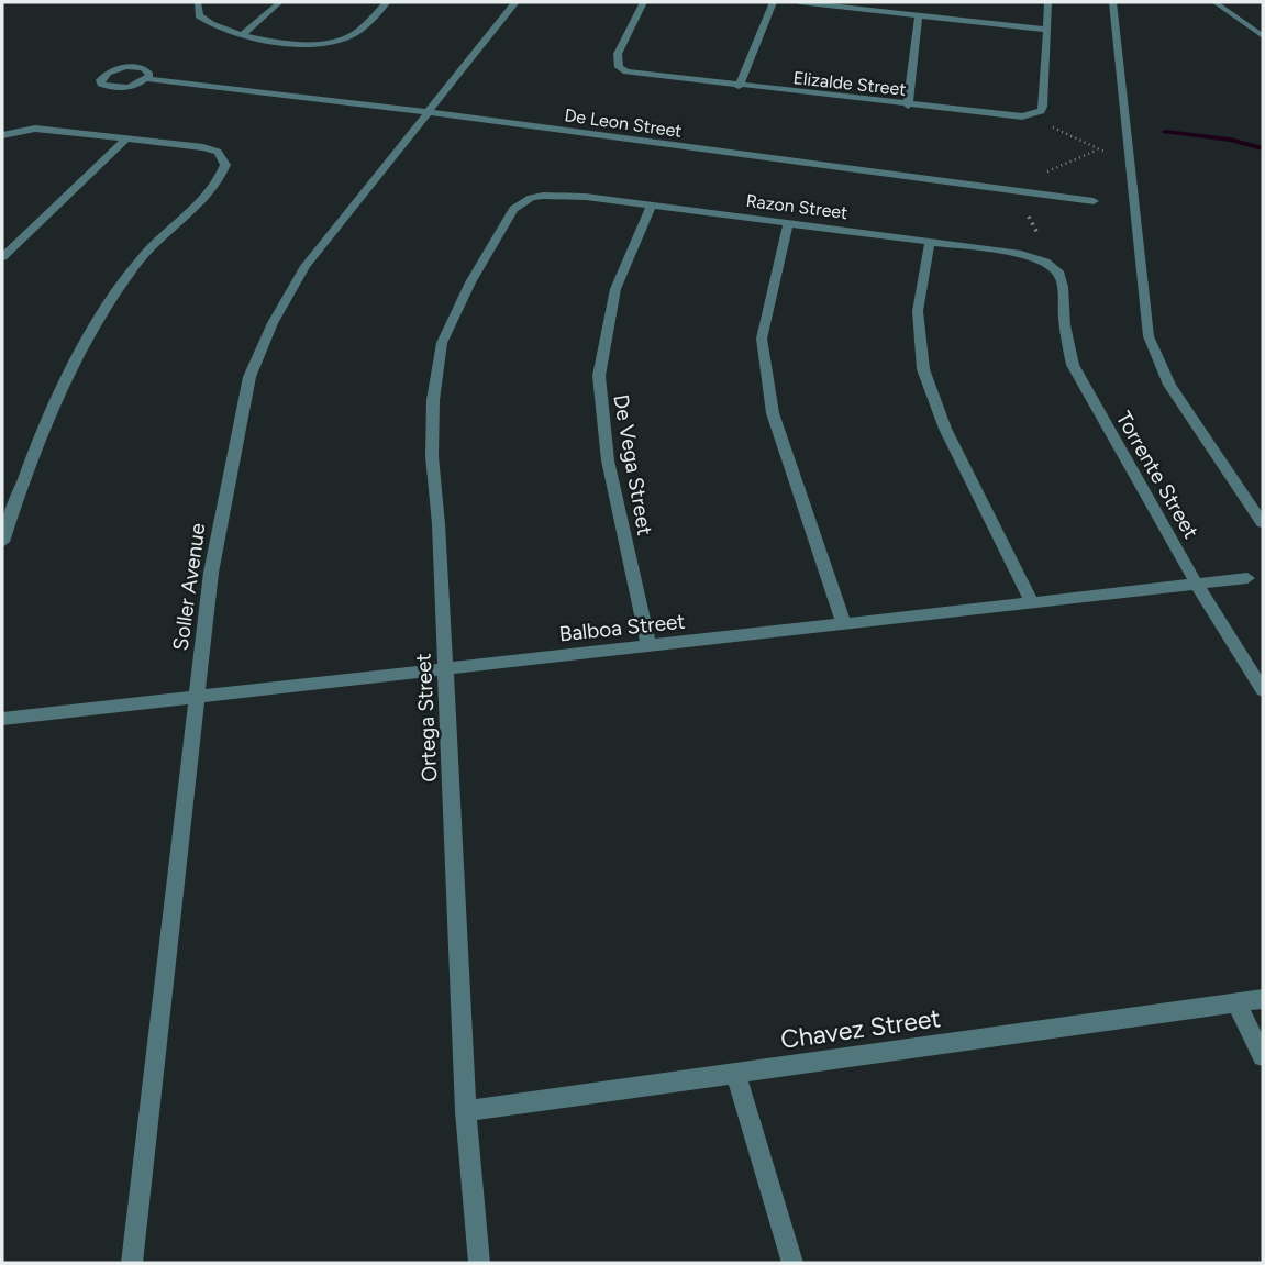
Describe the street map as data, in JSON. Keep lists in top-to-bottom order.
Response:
{
  "streets": {
    "street": [
      "Elizalde Street",
      "De Leon Street",
      "Razon Street",
      "De Vega Street",
      "Torrente Street",
      "Soller Avenue",
      "Balboa Street",
      "Ortega Street",
      "Chavez Street"
    ]
  },
  "crossings": [
    ["De Leon Street", "Soller Avenue"],
    ["Razon Street", "De Vega Street"],
    ["Razon Street", "Torrente Street"],
    ["Razon Street", "Ortega Street"],
    ["De Vega Street", "Balboa Street"],
    ["Torrente Street", "Balboa Street"],
    ["Soller Avenue", "Balboa Street"],
    ["Balboa Street", "Ortega Street"],
    ["Ortega Street", "Chavez Street"]
  ]
}
